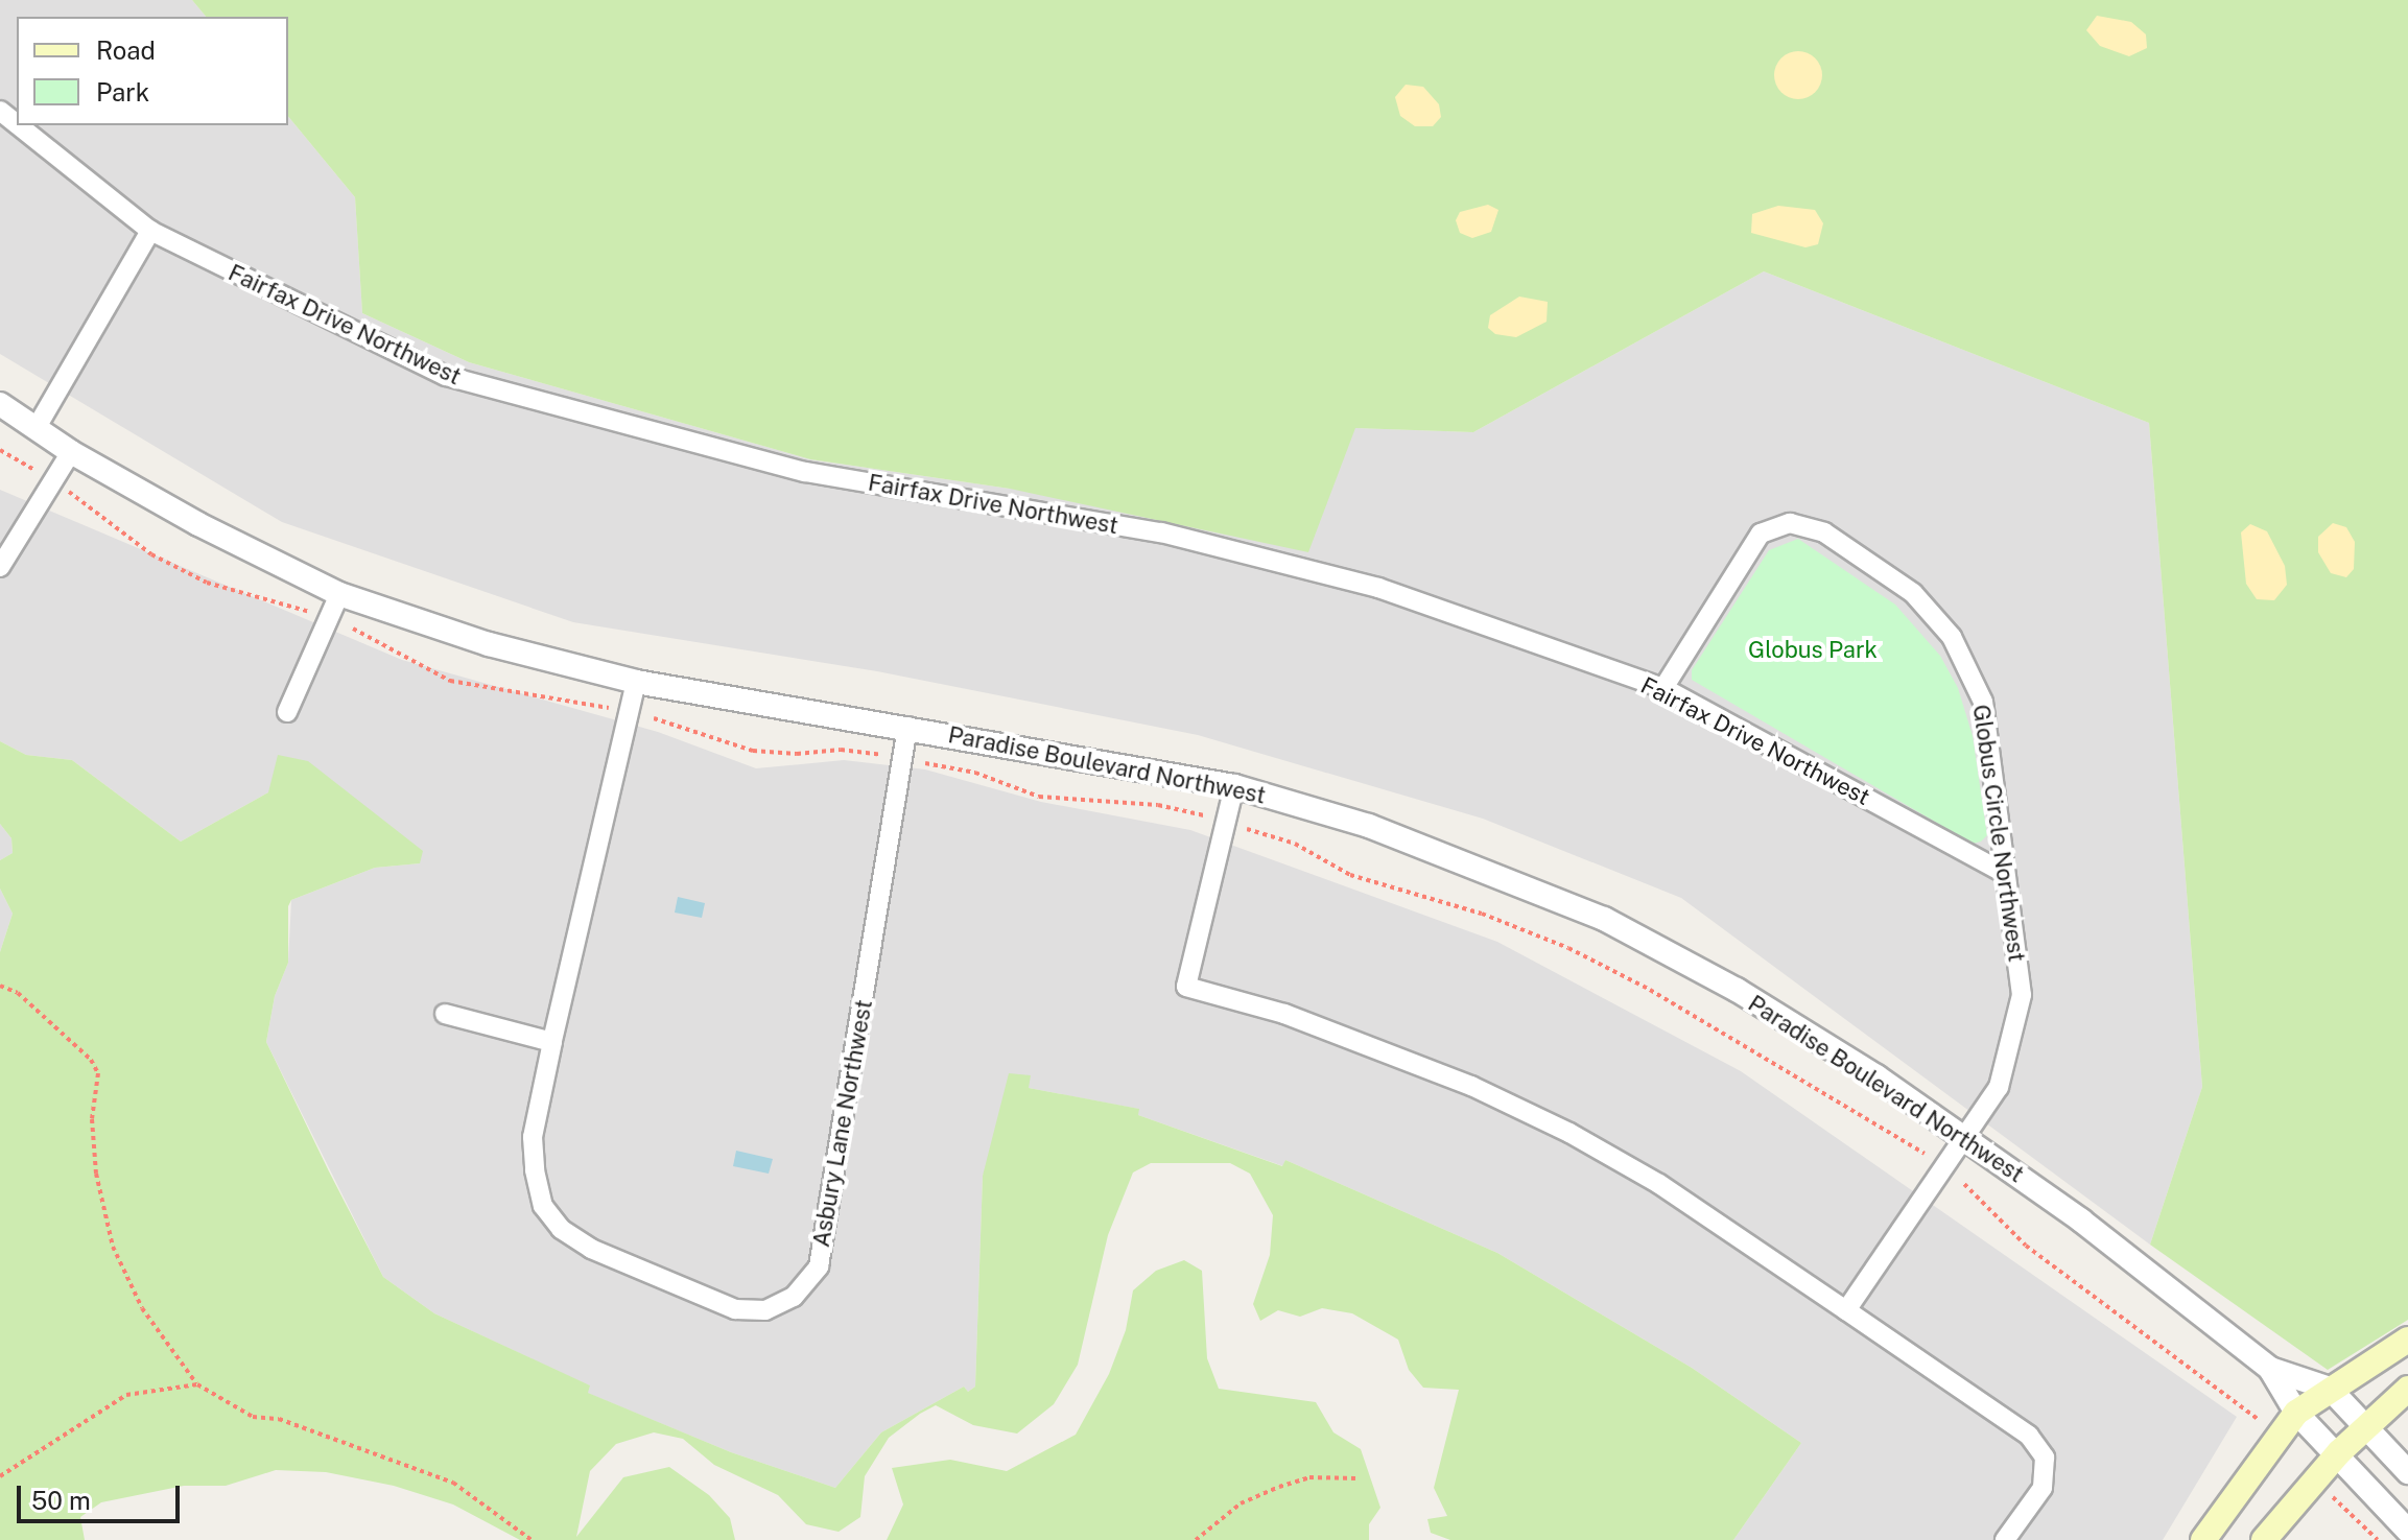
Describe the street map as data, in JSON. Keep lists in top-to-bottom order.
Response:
{
  "streets": {
    "street": [
      "Fairfax Drive Northwest",
      "Paradise Boulevard Northwest",
      "Globus Circle Northwest",
      "Asbury Lane Northwest"
    ]
  },
  "crossings": [
    ["Fairfax Drive Northwest", "Globus Circle Northwest"],
    ["Paradise Boulevard Northwest", "Globus Circle Northwest"],
    ["Paradise Boulevard Northwest", "Asbury Lane Northwest"]
  ],
  "parks": ["Globus Park"],
  "legend": ["Road", "Park"],
  "scale_bar": "50 m"
}
